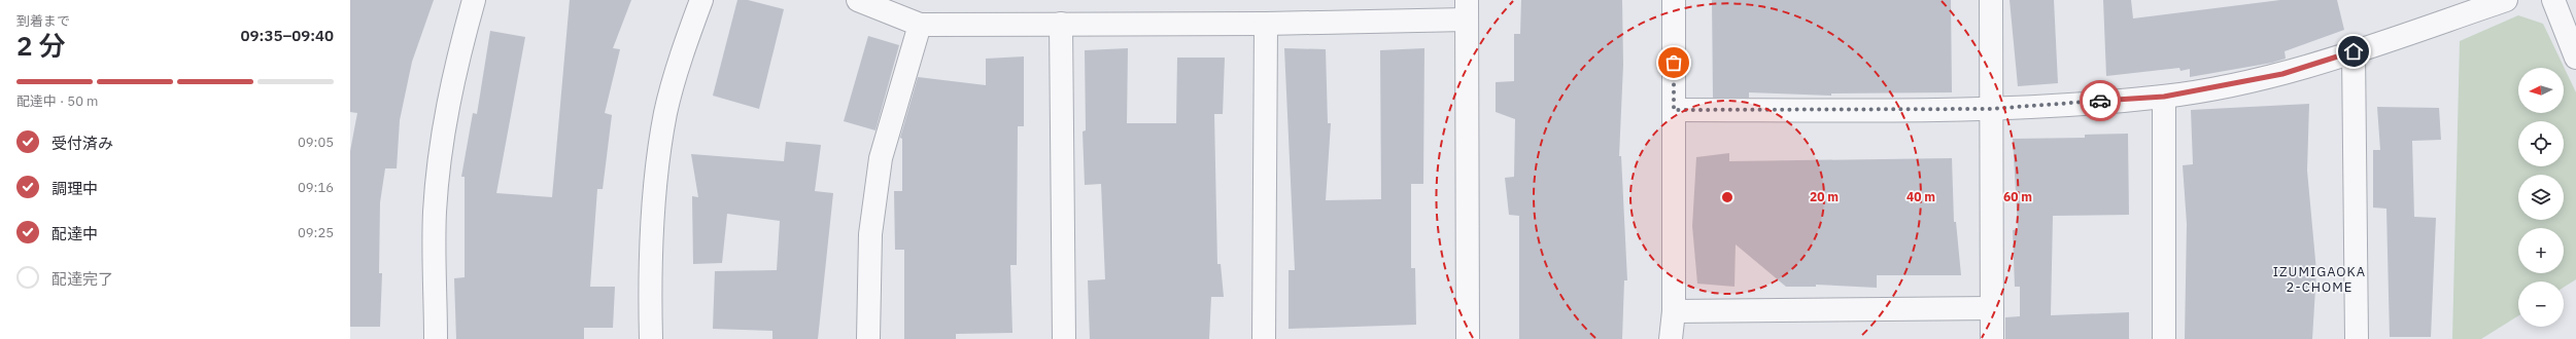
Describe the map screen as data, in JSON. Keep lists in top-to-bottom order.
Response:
{
  "districts": ["IZUMIGAOKA 2-CHOME"],
  "north": "left",
  "page": {
    "heading": ["2 分", "到着まで", "09:35–09:40"],
    "map_buttons": ["+", "−"],
    "bar": "配達中 · 50 m",
    "list": [
      ["受付済み", "09:05"],
      ["調理中", "09:16"],
      ["配達中", "09:25"],
      "配達完了"
    ]
  },
  "rings": ["20 m", "40 m", "60 m"]
}
